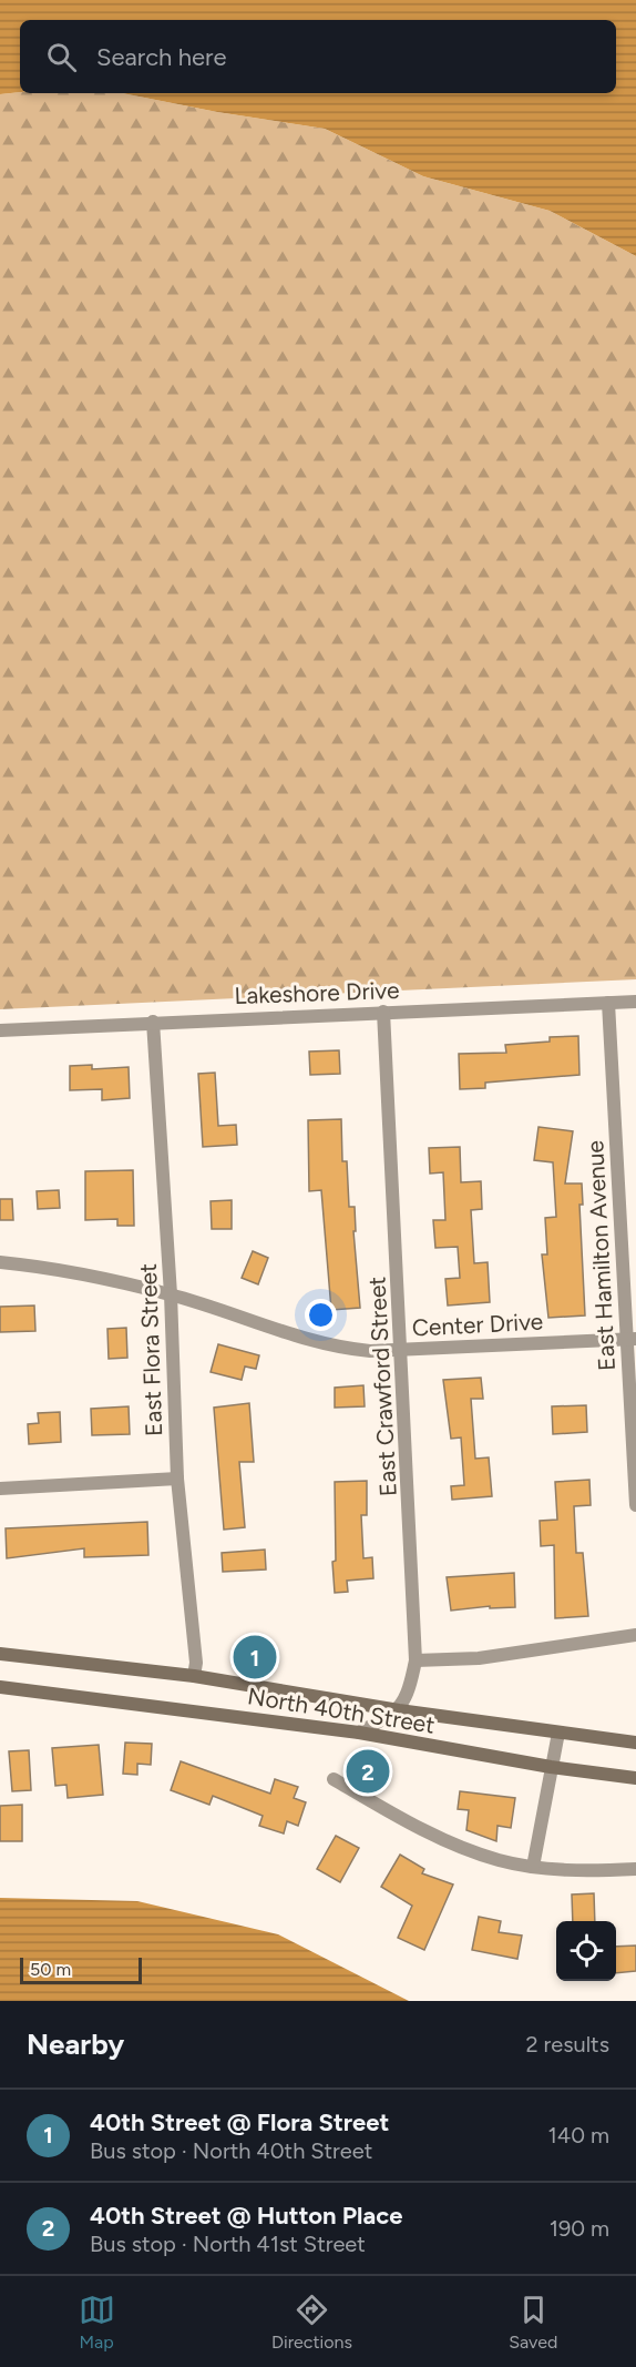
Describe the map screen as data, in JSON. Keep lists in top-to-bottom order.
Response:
{
  "streets": {
    "main road": ["North 40th Street"],
    "street": [
      "Lakeshore Drive",
      "East Hamilton Avenue",
      "Center Drive",
      "East Flora Street",
      "East Crawford Street"
    ]
  },
  "crossings": [
    ["Lakeshore Drive", "East Hamilton Avenue"],
    ["Lakeshore Drive", "East Flora Street"],
    ["Lakeshore Drive", "East Crawford Street"],
    ["East Hamilton Avenue", "Center Drive"],
    ["Center Drive", "East Flora Street"],
    ["Center Drive", "East Crawford Street"],
    ["East Flora Street", "North 40th Street"],
    ["East Crawford Street", "North 40th Street"]
  ],
  "scale_bar": "50 m",
  "page": {
    "search": "Search here",
    "pins": ["1", "2"],
    "scale": "50 m",
    "heading": ["Nearby", "2 results"],
    "list": [
      {
        "mark": "1",
        "name": "40th Street @ Flora Street",
        "note": "Bus stop · North 40th Street",
        "value": "140 m"
      },
      {
        "mark": "2",
        "name": "40th Street @ Hutton Place",
        "note": "Bus stop · North 41st Street",
        "value": "190 m"
      }
    ],
    "nav": ["Map", "Directions", "Saved"]
  }
}
